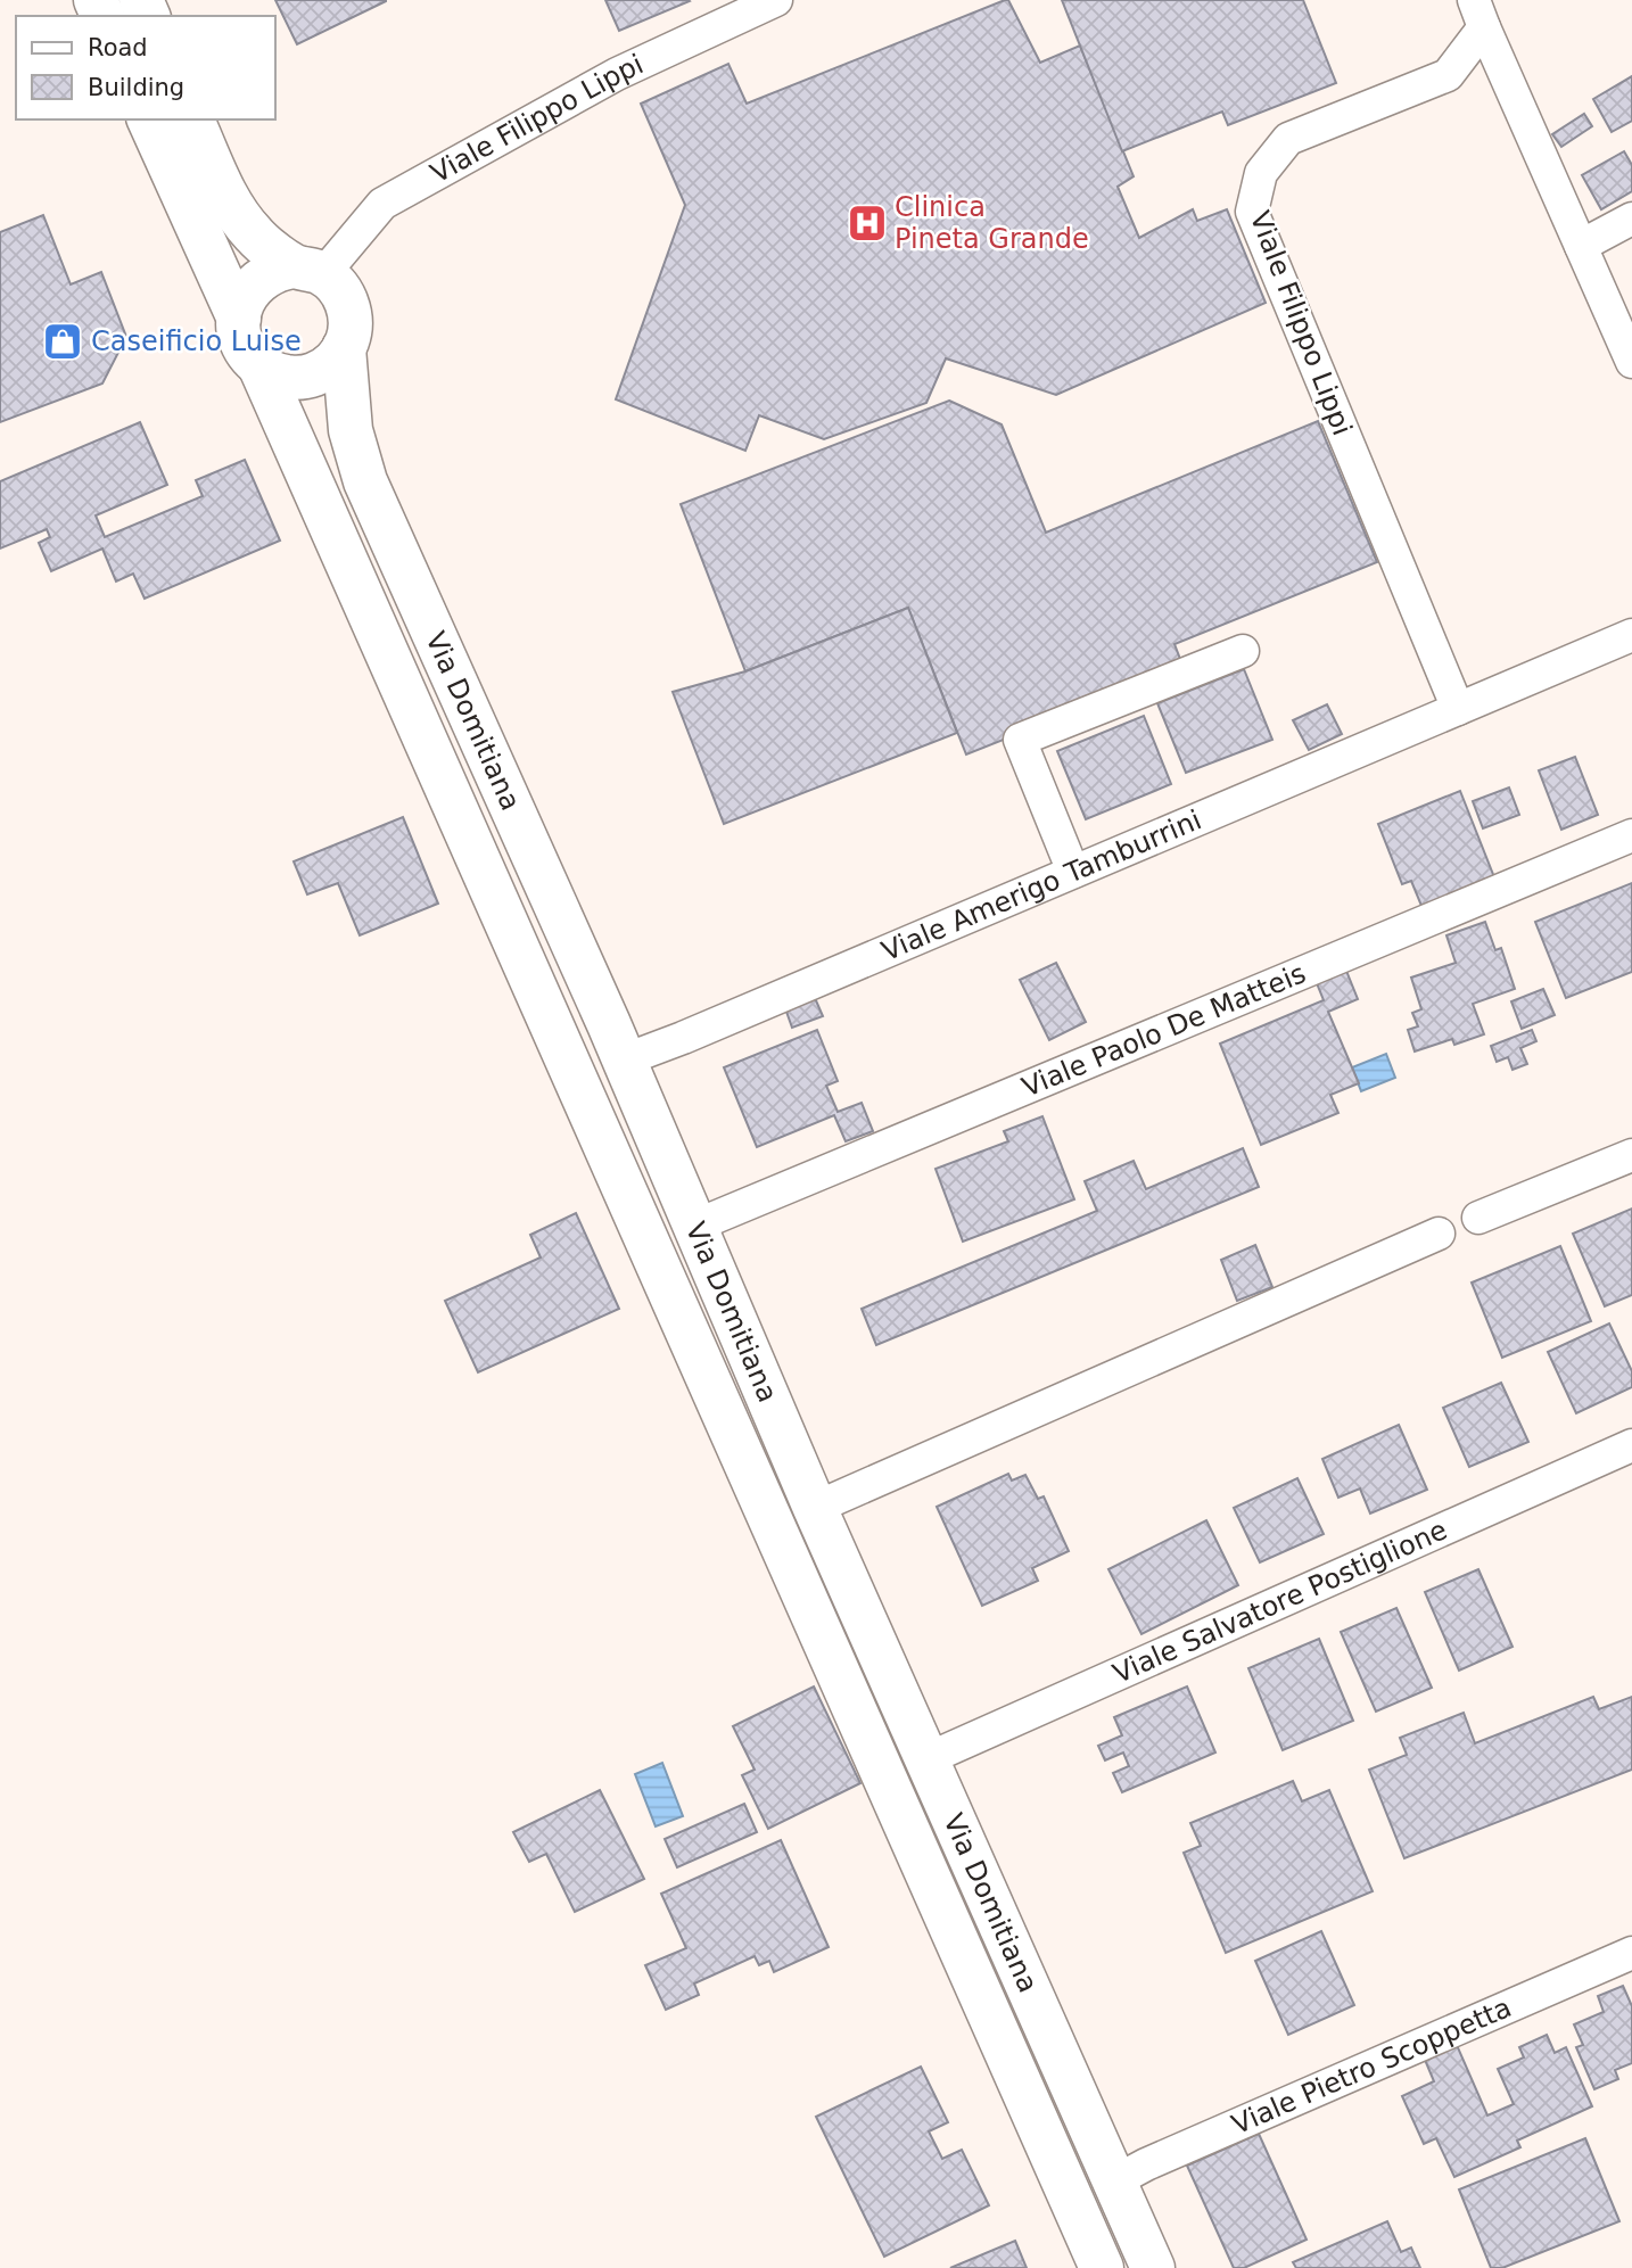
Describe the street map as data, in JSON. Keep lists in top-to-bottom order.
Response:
{
  "streets": {
    "main road": ["Via Domitiana"],
    "street": [
      "Viale Filippo Lippi",
      "Viale Amerigo Tamburrini",
      "Viale Paolo De Matteis",
      "Viale Salvatore Postiglione",
      "Viale Pietro Scoppetta"
    ]
  },
  "crossings": [
    ["Viale Filippo Lippi", "Via Domitiana"],
    ["Viale Filippo Lippi", "Viale Amerigo Tamburrini"],
    ["Via Domitiana", "Viale Amerigo Tamburrini"],
    ["Via Domitiana", "Viale Paolo De Matteis"],
    ["Via Domitiana", "Viale Salvatore Postiglione"],
    ["Via Domitiana", "Viale Pietro Scoppetta"]
  ],
  "places": {
    "hospital": ["Clinica Pineta Grande"],
    "shop": ["Caseificio Luise"]
  },
  "legend": ["Road", "Building"]
}
